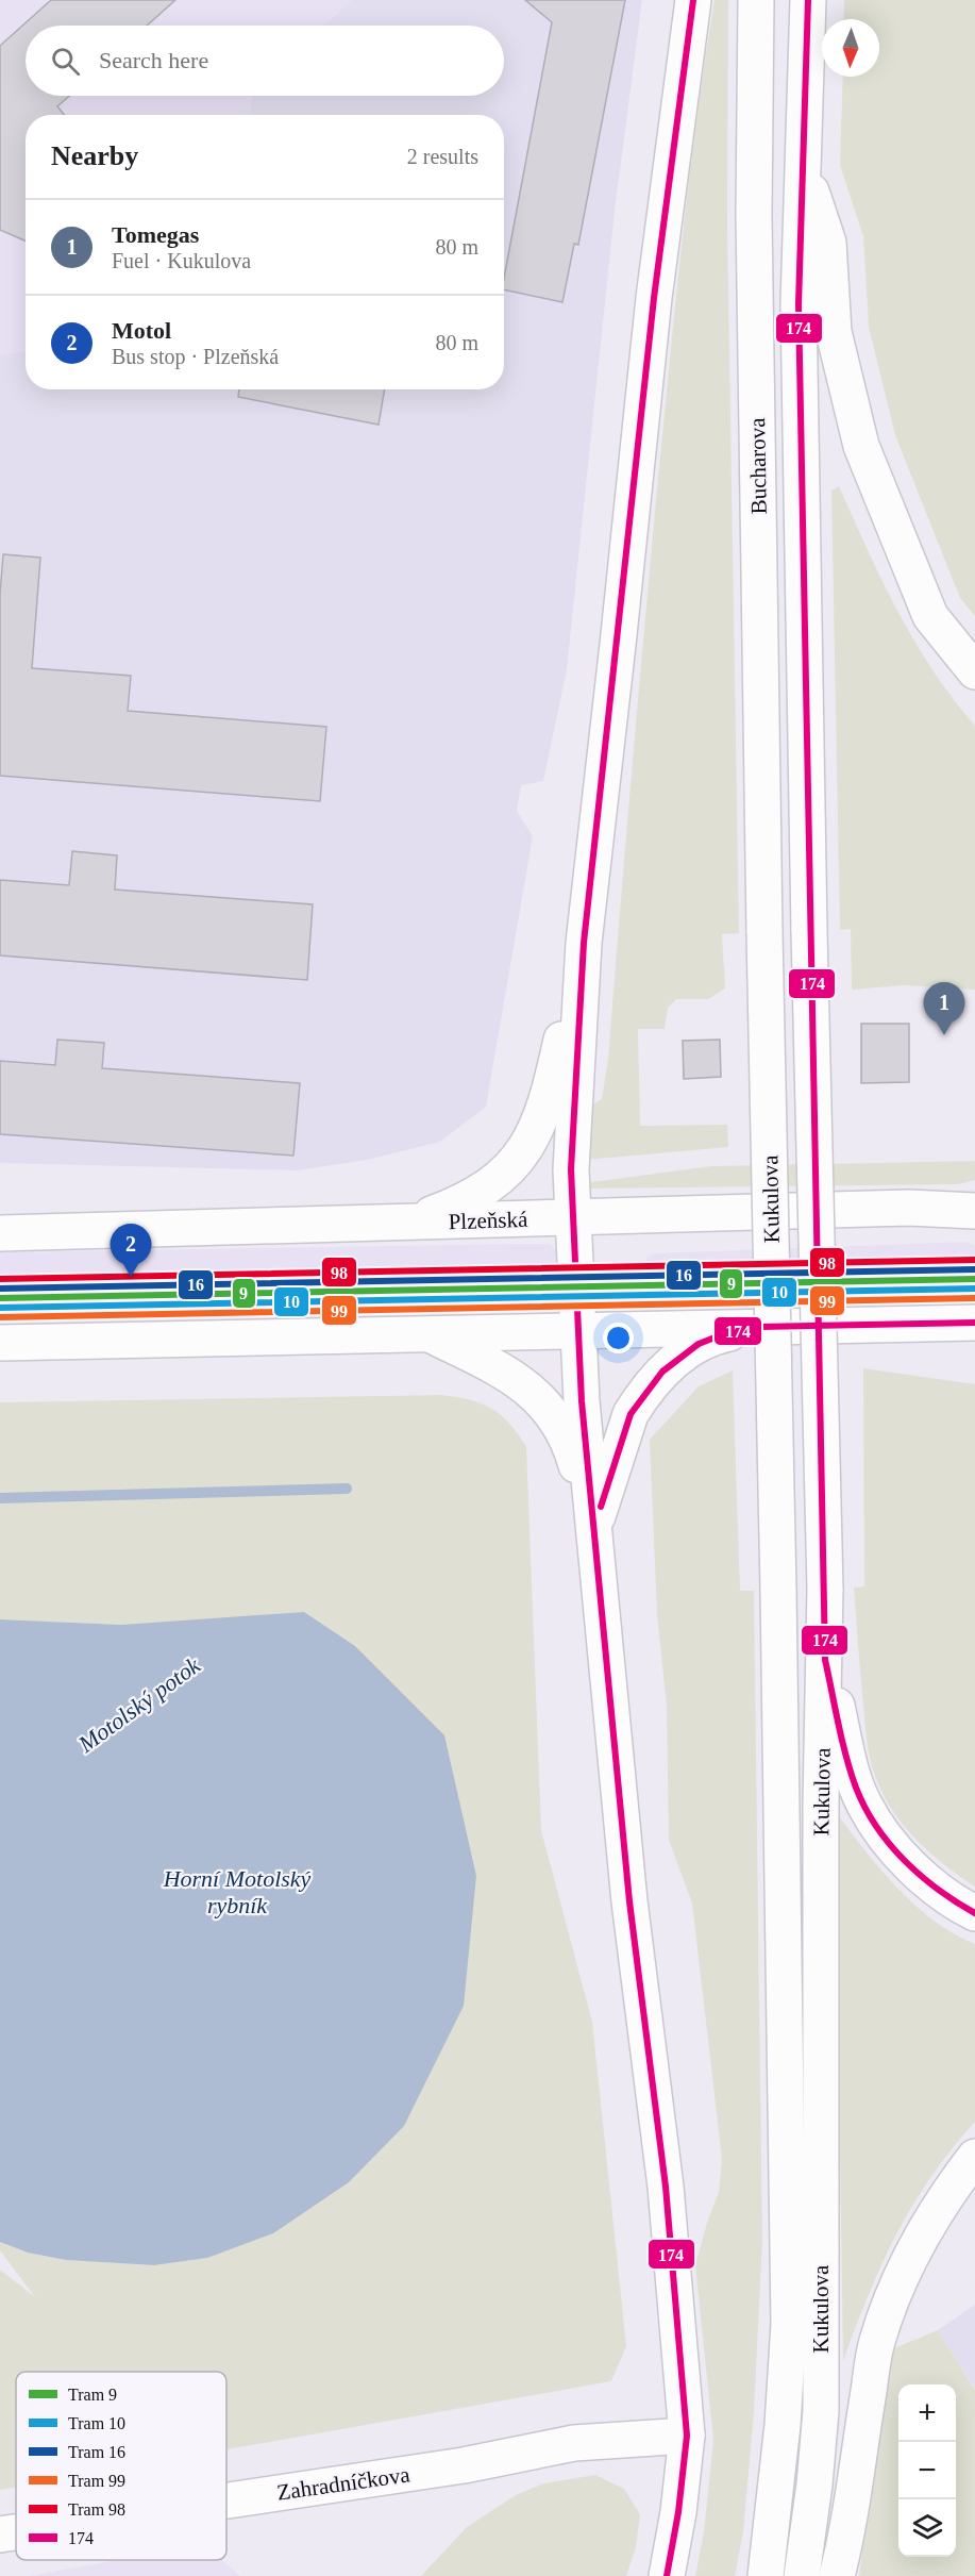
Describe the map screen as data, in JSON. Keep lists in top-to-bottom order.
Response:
{
  "streets": {
    "main road": [
      "Bucharova",
      "Kukulova",
      "Plzeňská",
      "Zahradníčkova"
    ]
  },
  "crossings": [
    ["Bucharova", "Kukulova"]
  ],
  "water": ["Motolský potok", "Horní Motolský rybník"],
  "lines": [
    "transit line 174",
    "tram line 98",
    "tram line 16",
    "tram line 9",
    "tram line 10",
    "tram line 99"
  ],
  "legend": [
    "Tram 9",
    "Tram 10",
    "Tram 16",
    "Tram 99",
    "Tram 98",
    "174"
  ],
  "north": "bottom",
  "page": {
    "search": "Search here",
    "heading": ["Nearby", "2 results"],
    "list": [
      {
        "mark": "1",
        "name": "Tomegas",
        "note": "Fuel · Kukulova",
        "value": "80 m"
      },
      {
        "mark": "2",
        "name": "Motol",
        "note": "Bus stop · Plzeňská",
        "value": "80 m"
      }
    ],
    "pins": ["1", "2"],
    "map_buttons": ["+", "−"]
  }
}
